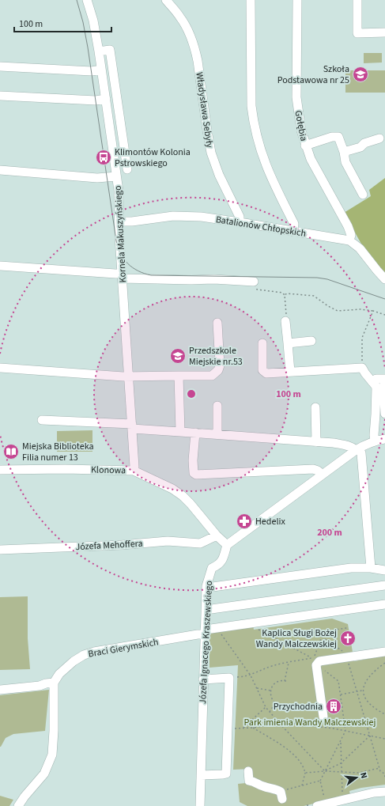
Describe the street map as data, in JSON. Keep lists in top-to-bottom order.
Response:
{
  "streets": {
    "street": [
      "Władysława Sebyły",
      "Gołębia",
      "Batalionów Chłopskich",
      "Kornela Makuszyńskiego",
      "Klonowa",
      "Józefa Mehoffera",
      "Józefa Ignacego Kraszewskiego",
      "Braci Gierymskich"
    ]
  },
  "crossings": [
    ["Władysława Sebyły", "Batalionów Chłopskich"],
    ["Gołębia", "Batalionów Chłopskich"],
    ["Batalionów Chłopskich", "Kornela Makuszyńskiego"],
    ["Kornela Makuszyńskiego", "Klonowa"],
    ["Klonowa", "Józefa Mehoffera"],
    ["Klonowa", "Józefa Ignacego Kraszewskiego"],
    ["Józefa Ignacego Kraszewskiego", "Braci Gierymskich"]
  ],
  "parks": ["Park imienia Wandy Malczewskiej"],
  "places": {
    "school or university": ["Szkoła Podstawowa nr 25", "Przedszkole Miejskie nr.53"],
    "bus stop": ["Klimontów Kolonia Pstrowskiego"],
    "library": ["Miejska Biblioteka Filia numer 13"],
    "pharmacy": ["Hedelix"],
    "church": ["Kaplica Sługi Bożej Wandy Malczewskiej"],
    "building": ["Przychodnia"]
  },
  "scale_bar": "100 m",
  "north": "right",
  "rings": ["100 m", "200 m"]
}
